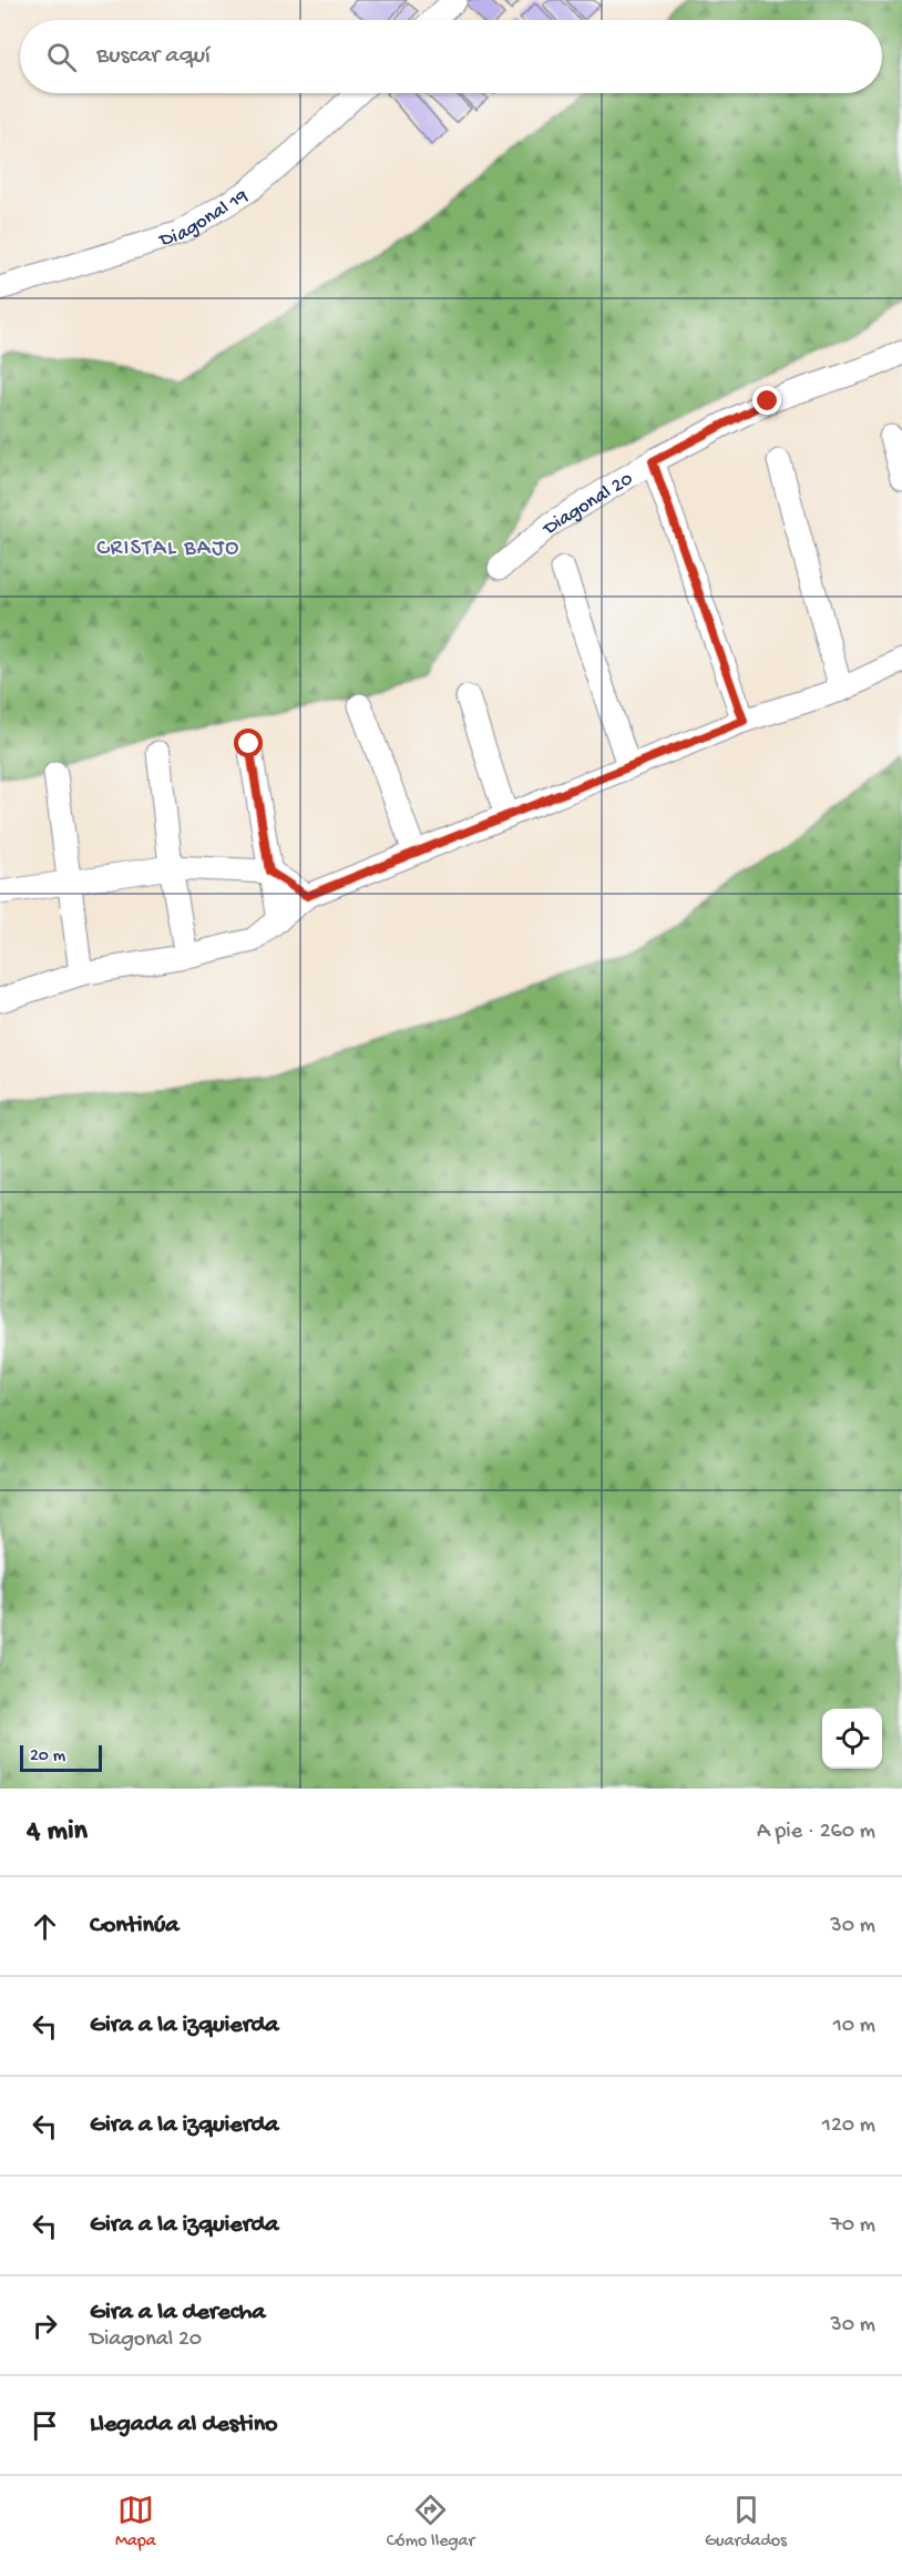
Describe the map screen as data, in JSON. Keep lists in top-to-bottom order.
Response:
{
  "streets": {
    "street": ["Diagonal 19", "Diagonal 20"]
  },
  "districts": ["CRISTAL BAJO"],
  "scale_bar": "20 m",
  "page": {
    "search": "Buscar aquí",
    "scale": "20 m",
    "heading": ["4 min", "A pie · 260 m"],
    "list": [
      ["Continúa", "30 m"],
      ["Gira a la izquierda", "10 m"],
      ["Gira a la izquierda", "120 m"],
      ["Gira a la izquierda", "70 m"],
      ["Gira a la derecha", "Diagonal 20", "30 m"],
      "Llegada al destino"
    ],
    "nav": ["Mapa", "Cómo llegar", "Guardados"]
  }
}
